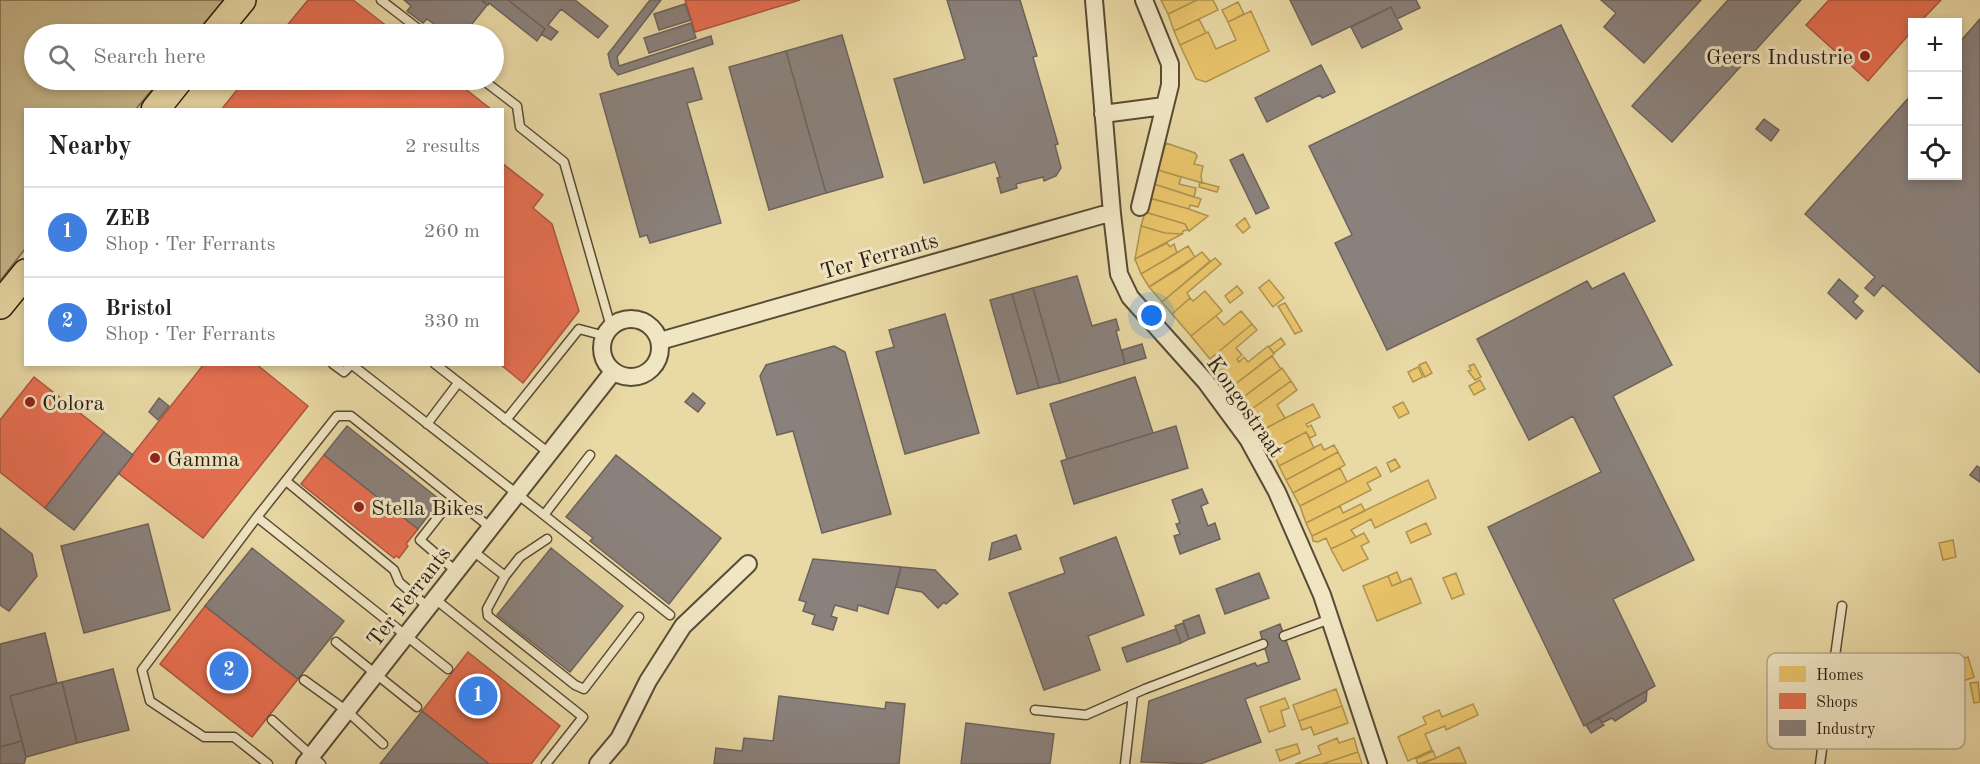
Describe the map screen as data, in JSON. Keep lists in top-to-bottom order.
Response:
{
  "streets": {
    "street": ["Ter Ferrants", "Kongostraat"]
  },
  "crossings": [
    ["Ter Ferrants", "Kongostraat"]
  ],
  "places": [
    "Geers Industrie",
    "Colora",
    "Gamma",
    "Stella Bikes"
  ],
  "legend": ["Homes", "Shops", "Industry"],
  "page": {
    "map_buttons": ["+", "−"],
    "search": "Search here",
    "heading": ["Nearby", "2 results"],
    "list": [
      {
        "mark": "1",
        "name": "ZEB",
        "note": "Shop · Ter Ferrants",
        "value": "260 m"
      },
      {
        "mark": "2",
        "name": "Bristol",
        "note": "Shop · Ter Ferrants",
        "value": "330 m"
      }
    ],
    "pins": ["2", "1"]
  }
}
